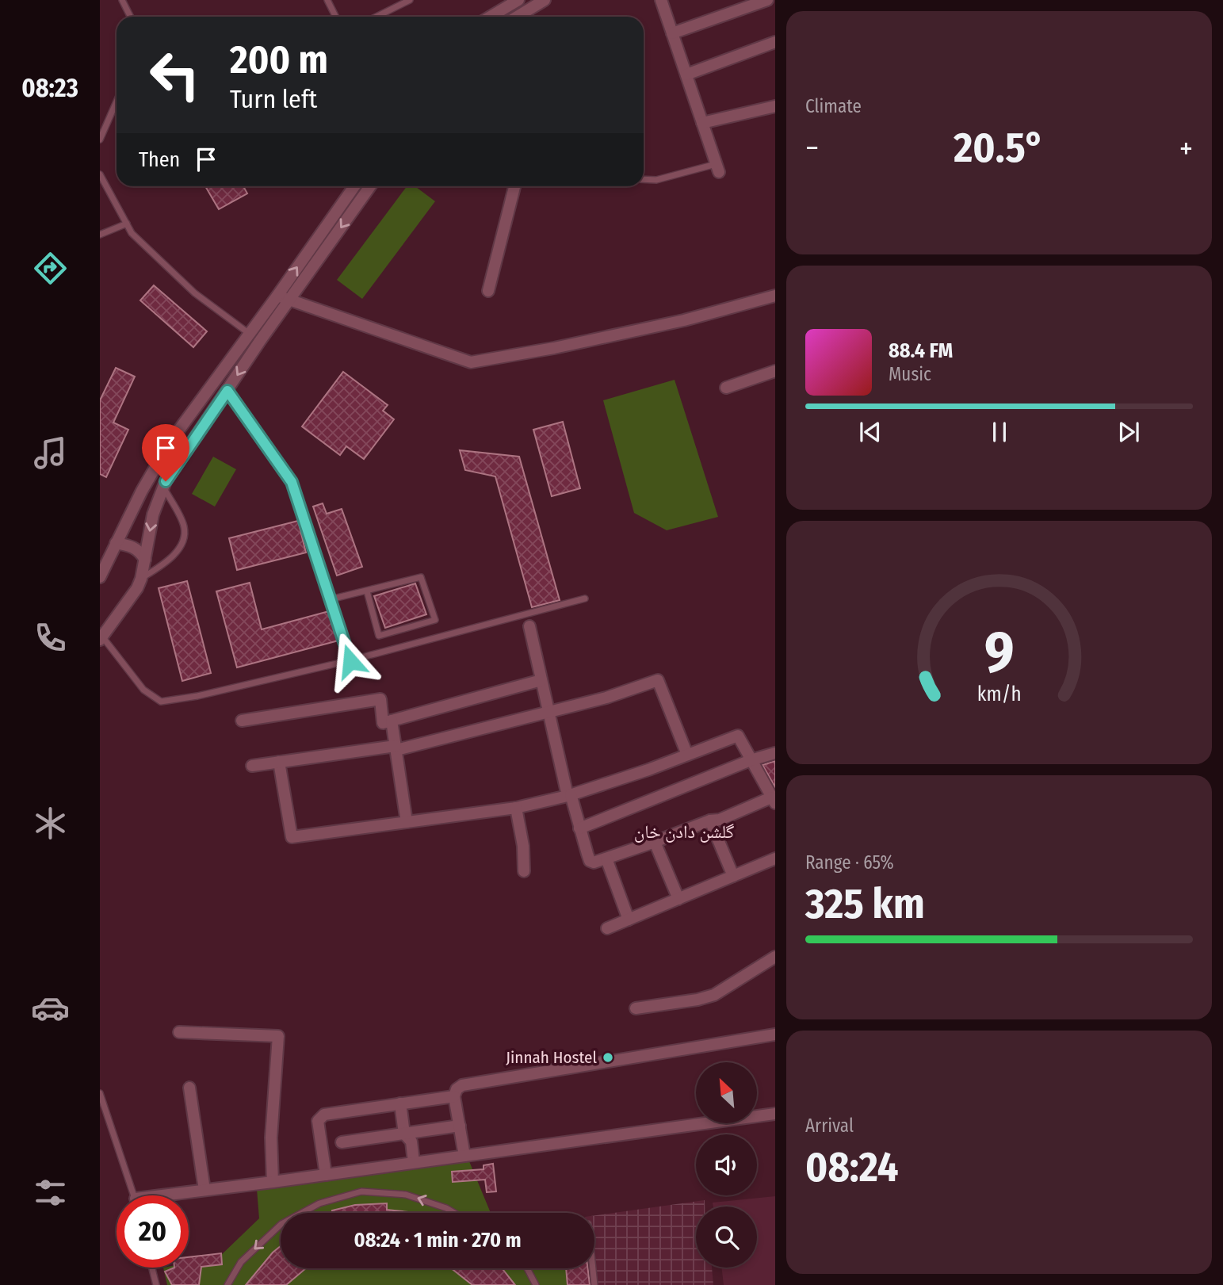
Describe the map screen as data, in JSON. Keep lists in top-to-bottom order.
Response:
{
  "districts": ["گلشن دادن خان"],
  "places": ["Jinnah Hostel"],
  "north": "top left",
  "page": {
    "tabs": "08:23",
    "tile": [
      "Climate",
      ["Range · 65%", "325 km"],
      ["Arrival", "08:24"]
    ],
    "turn": ["200 m", "Turn left"],
    "heat": ["−", "20.5°", "+"],
    "then": "Then",
    "song": ["88.4 FM", "Music"],
    "limit": "20",
    "trip": "08:24 · 1 min · 270 m",
    "gauge": ["9", "km/h"]
  }
}
